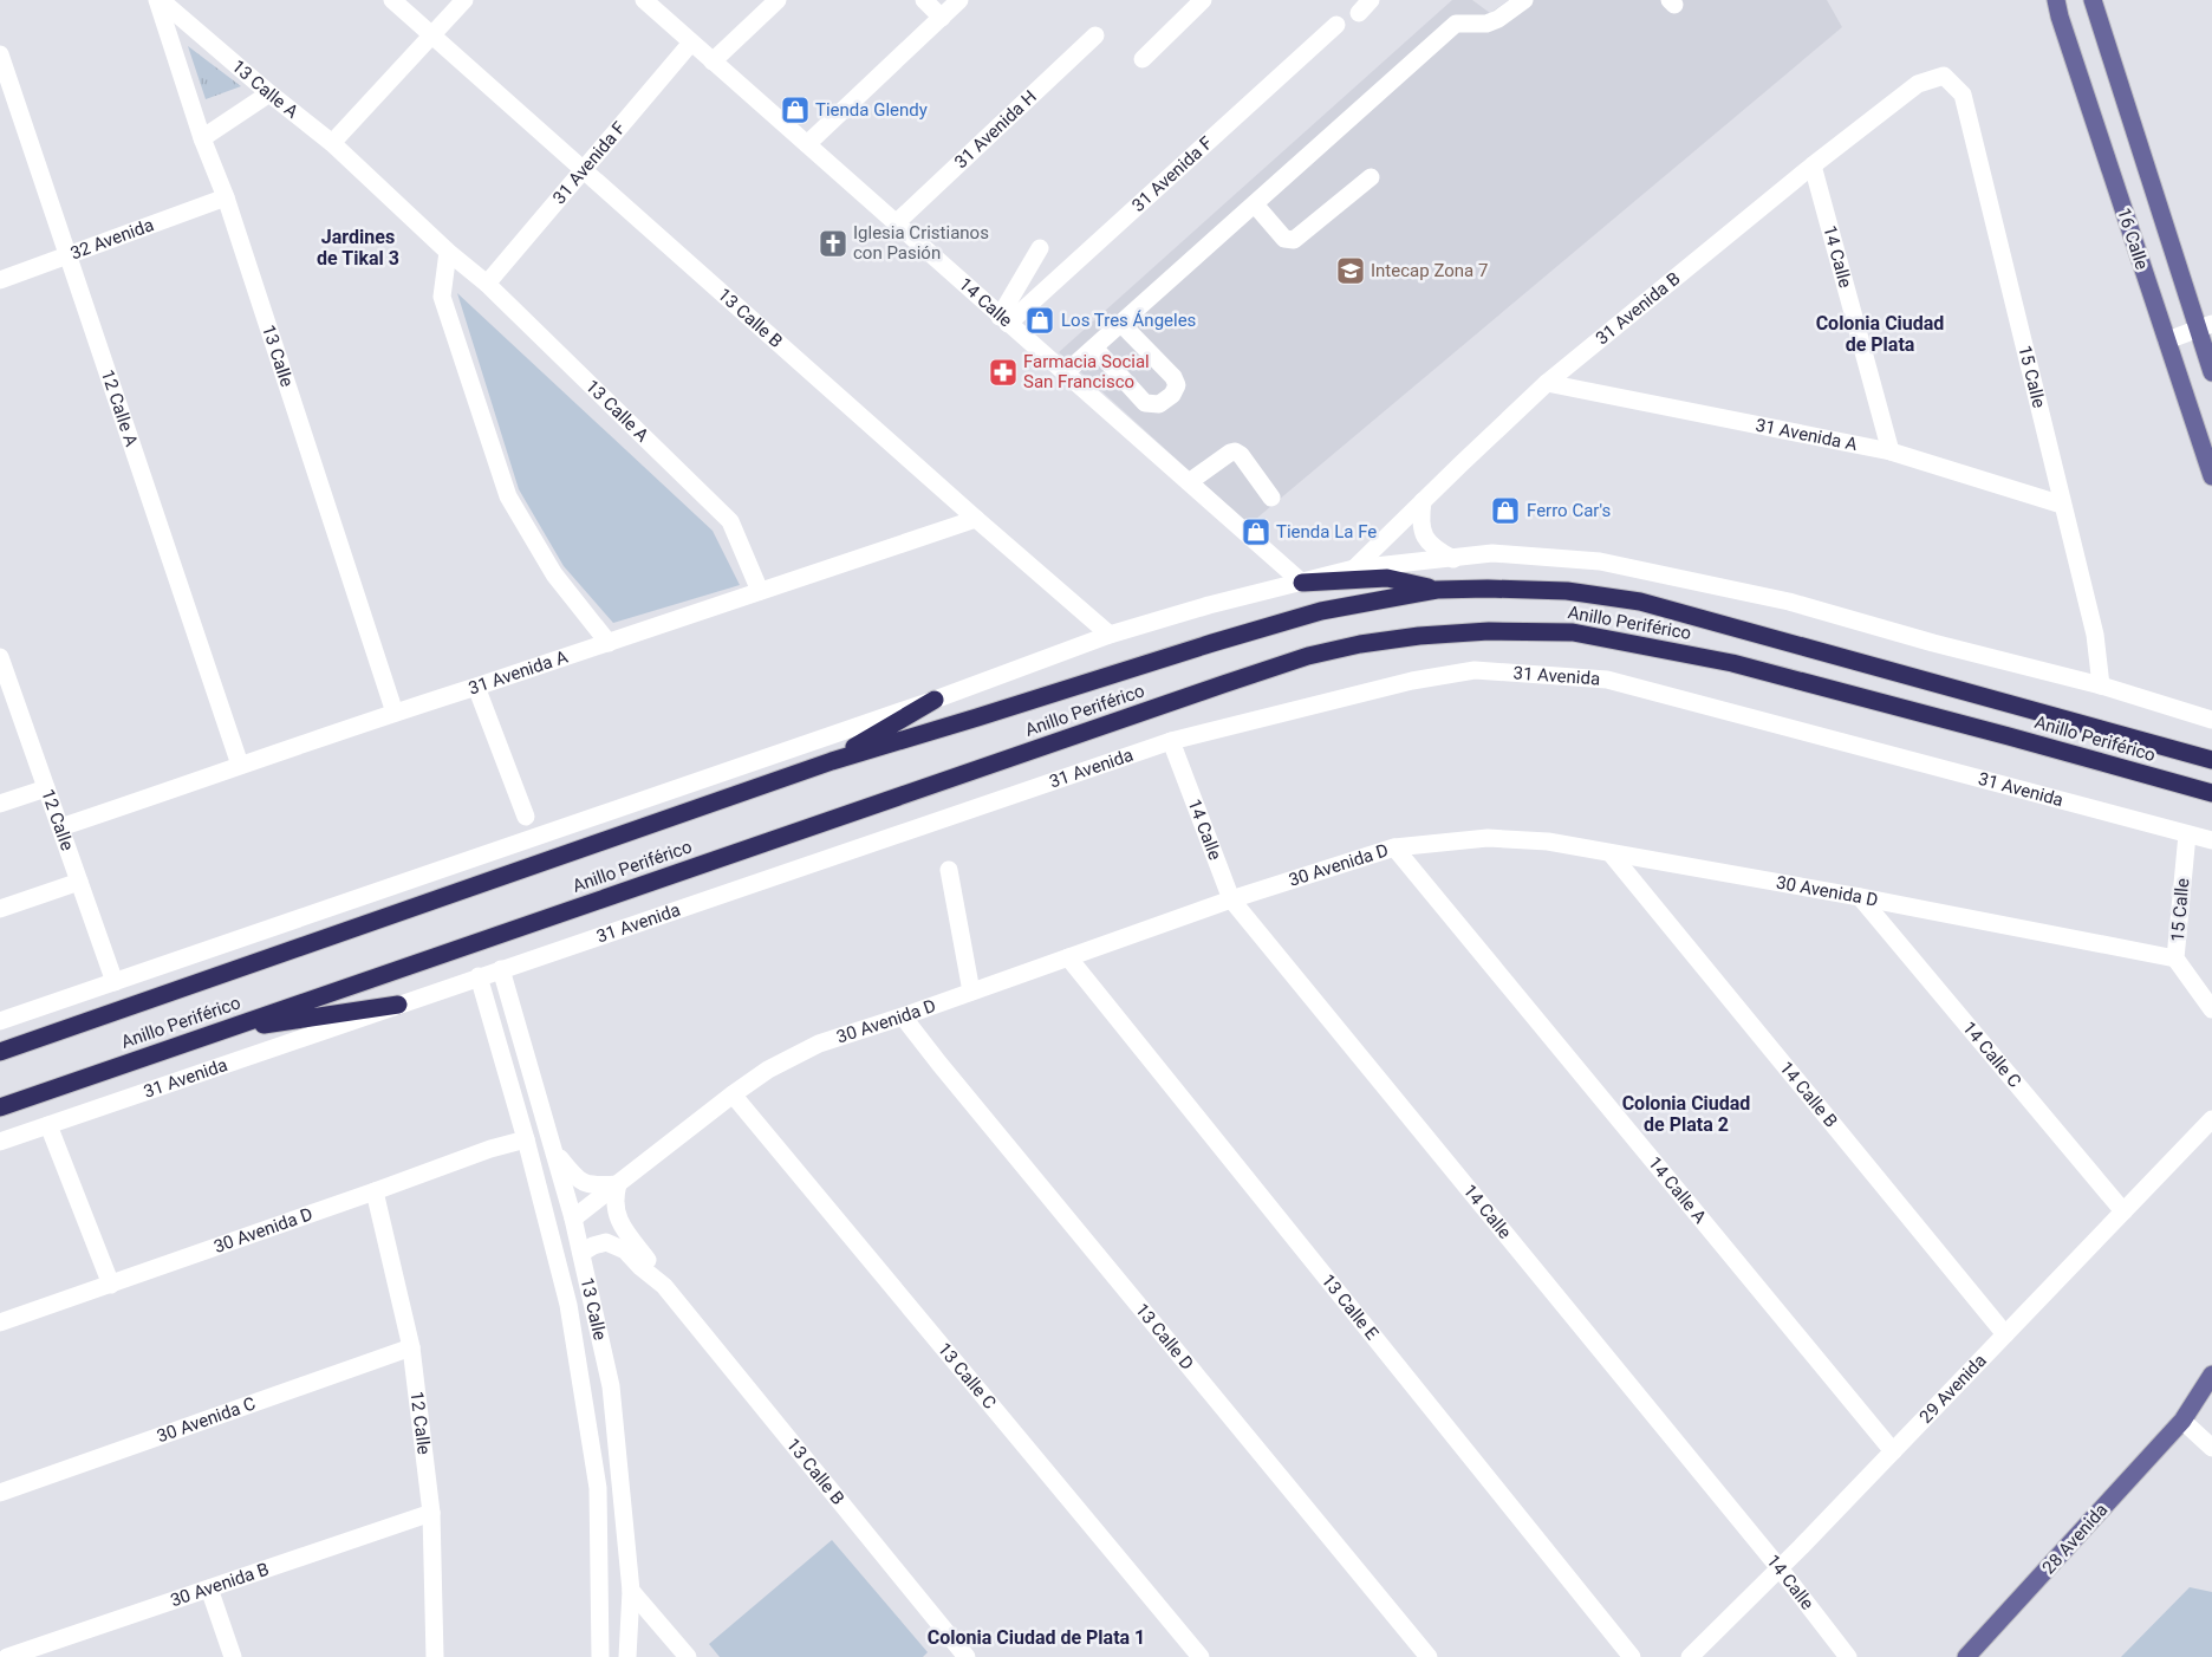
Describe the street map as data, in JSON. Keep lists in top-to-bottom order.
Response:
{
  "streets": {
    "highway": ["Anillo Periférico"],
    "main road": ["16 Calle", "28 Avenida"],
    "street": [
      "13 Calle A",
      "31 Avenida H",
      "31 Avenida F",
      "32 Avenida",
      "14 Calle",
      "31 Avenida B",
      "13 Calle B",
      "13 Calle",
      "15 Calle",
      "12 Calle A",
      "31 Avenida A",
      "31 Avenida",
      "12 Calle",
      "30 Avenida D",
      "14 Calle C",
      "14 Calle B",
      "14 Calle A",
      "13 Calle E",
      "13 Calle D",
      "13 Calle C",
      "29 Avenida",
      "30 Avenida C",
      "30 Avenida B"
    ]
  },
  "crossings": [
    ["13 Calle A", "31 Avenida F"],
    ["13 Calle A", "13 Calle"],
    ["13 Calle A", "31 Avenida A"],
    ["31 Avenida H", "14 Calle"],
    ["31 Avenida F", "14 Calle"],
    ["31 Avenida F", "13 Calle B"],
    ["32 Avenida", "13 Calle"],
    ["32 Avenida", "12 Calle A"],
    ["14 Calle", "31 Avenida B"],
    ["14 Calle", "31 Avenida A"],
    ["14 Calle", "31 Avenida"],
    ["14 Calle", "30 Avenida D"],
    ["14 Calle", "29 Avenida"],
    ["31 Avenida B", "15 Calle"],
    ["31 Avenida B", "31 Avenida A"],
    ["13 Calle B", "13 Calle"],
    ["13 Calle B", "31 Avenida A"],
    ["13 Calle B", "30 Avenida D"],
    ["13 Calle", "31 Avenida A"],
    ["13 Calle", "31 Avenida"],
    ["13 Calle", "30 Avenida D"],
    ["15 Calle", "31 Avenida A"],
    ["15 Calle", "31 Avenida"],
    ["15 Calle", "30 Avenida D"],
    ["12 Calle A", "31 Avenida A"],
    ["31 Avenida A", "12 Calle"],
    ["12 Calle", "30 Avenida D"],
    ["12 Calle", "30 Avenida C"],
    ["12 Calle", "30 Avenida B"],
    ["30 Avenida D", "14 Calle C"],
    ["30 Avenida D", "14 Calle B"],
    ["30 Avenida D", "14 Calle A"],
    ["30 Avenida D", "13 Calle E"],
    ["30 Avenida D", "13 Calle D"],
    ["30 Avenida D", "13 Calle C"],
    ["14 Calle C", "29 Avenida"],
    ["14 Calle B", "29 Avenida"],
    ["14 Calle A", "29 Avenida"]
  ],
  "districts": [
    "Jardines de Tikal 3",
    "Colonia Ciudad de Plata",
    "Colonia Ciudad de Plata 2",
    "Colonia Ciudad de Plata 1"
  ],
  "places": {
    "shop": [
      "Tienda Glendy",
      "Los Tres Ángeles",
      "Ferro Car's",
      "Tienda La Fe"
    ],
    "church": ["Iglesia Cristianos con Pasión"],
    "school or university": ["Intecap Zona 7"],
    "pharmacy": ["Farmacia Social San Francisco"]
  }
}
